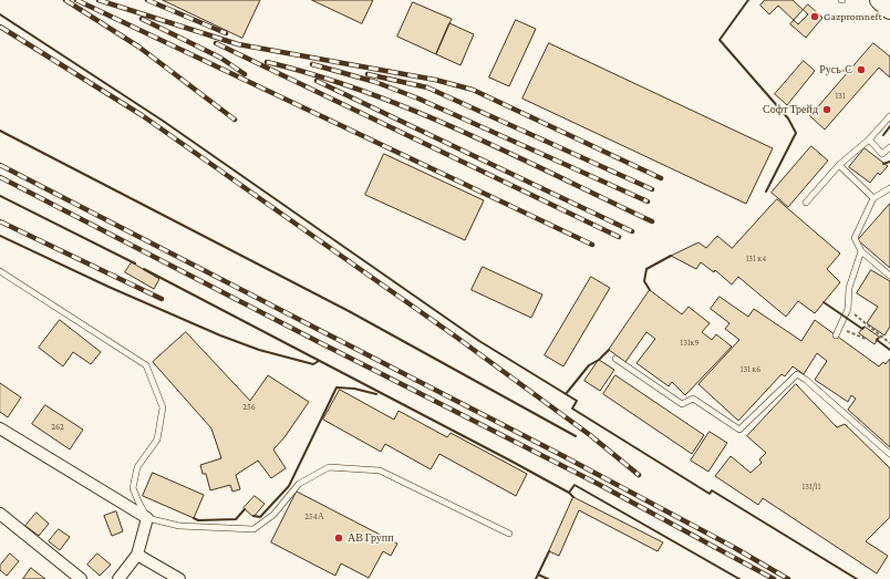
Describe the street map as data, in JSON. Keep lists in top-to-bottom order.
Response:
{
  "places": [
    "Gazpromneft",
    "Русь-С",
    "Софт Трейд",
    "АВ Групп"
  ],
  "house_numbers": [
    "131",
    "131 к4",
    "131к9",
    "131 к6",
    "256",
    "262",
    "131/11",
    "254А"
  ]
}
